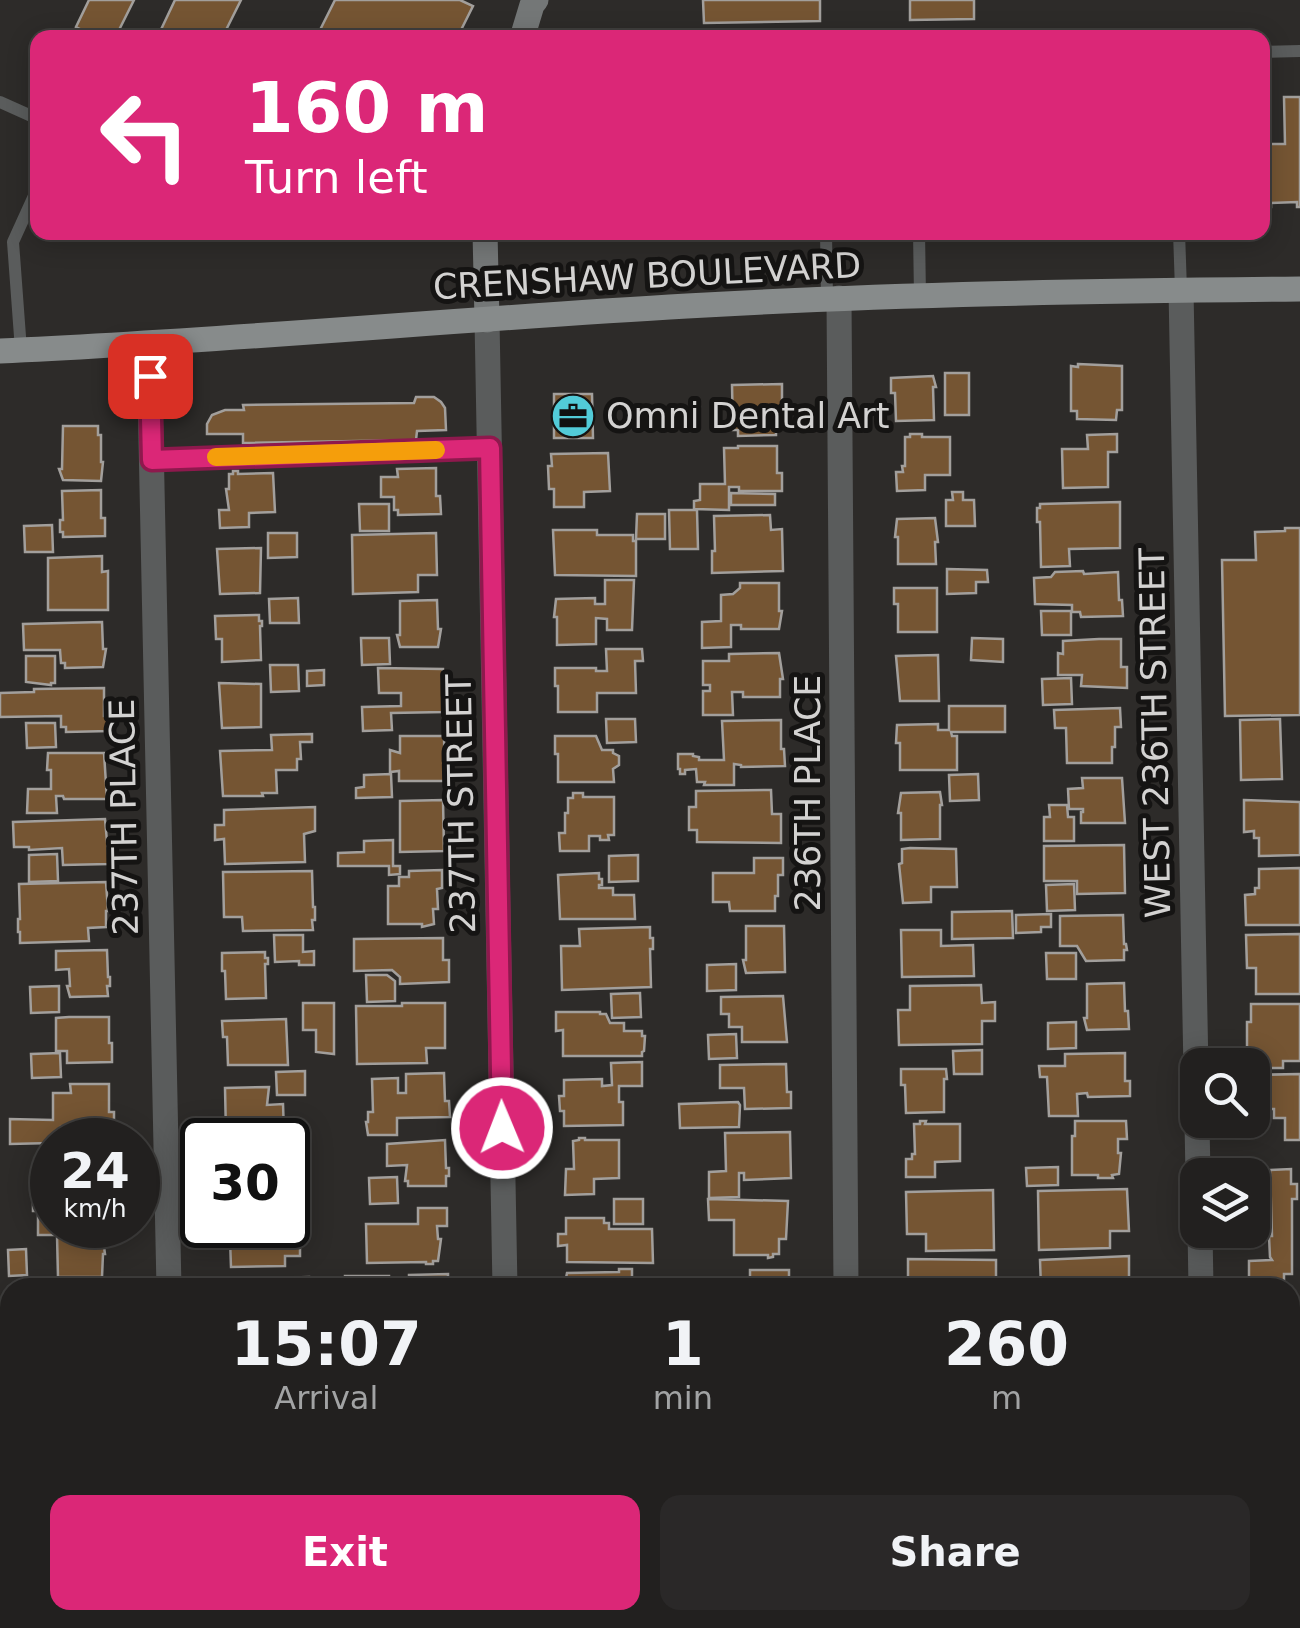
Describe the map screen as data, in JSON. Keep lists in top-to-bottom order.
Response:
{
  "streets": {
    "main road": ["CRENSHAW BOULEVARD"],
    "street": [
      "WEST 236TH STREET",
      "236TH PLACE",
      "237TH STREET",
      "237TH PLACE"
    ]
  },
  "crossings": [
    ["CRENSHAW BOULEVARD", "WEST 236TH STREET"],
    ["CRENSHAW BOULEVARD", "236TH PLACE"],
    ["CRENSHAW BOULEVARD", "237TH STREET"],
    ["CRENSHAW BOULEVARD", "237TH PLACE"]
  ],
  "places": {
    "office": ["Omni Dental Art"]
  },
  "page": {
    "turn": ["160 m", "Turn left"],
    "speed": "24 km/h",
    "limit": "30",
    "eta": [
      "15:07",
      "Arrival",
      "1",
      "min",
      "260",
      "m"
    ],
    "buttons": ["Exit", "Share"]
  }
}
